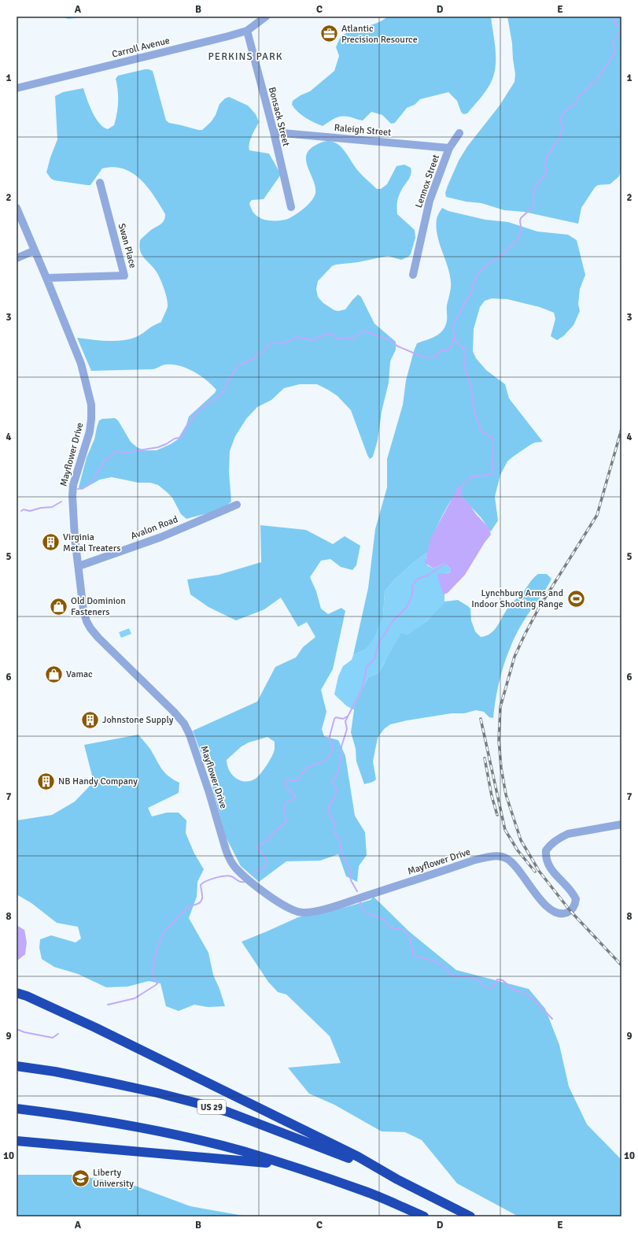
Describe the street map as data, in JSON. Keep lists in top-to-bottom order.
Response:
{
  "streets": {
    "highway": ["US 29"],
    "street": [
      "Carroll Avenue",
      "Bonsack Street",
      "Raleigh Street",
      "Lennox Street",
      "Swan Place",
      "Mayflower Drive",
      "Avalon Road"
    ]
  },
  "crossings": [
    ["Carroll Avenue", "Bonsack Street"],
    ["Bonsack Street", "Raleigh Street"],
    ["Raleigh Street", "Lennox Street"],
    ["Swan Place", "Mayflower Drive"],
    ["Mayflower Drive", "Avalon Road"]
  ],
  "districts": ["PERKINS PARK"],
  "places": {
    "office": ["Atlantic Precision Resource"],
    "building": ["Virginia Metal Treaters", "Johnstone Supply", "NB Handy Company"],
    "sports": ["Lynchburg Arms and Indoor Shooting Range"],
    "shop": ["Old Dominion Fasteners", "Vamac"],
    "school or university": ["Liberty University"]
  },
  "grid": {
    "columns": [
      "A",
      "B",
      "C",
      "D",
      "E"
    ],
    "rows": [
      "1",
      "2",
      "3",
      "4",
      "5",
      "6",
      "7",
      "8",
      "9",
      "10"
    ]
  }
}
